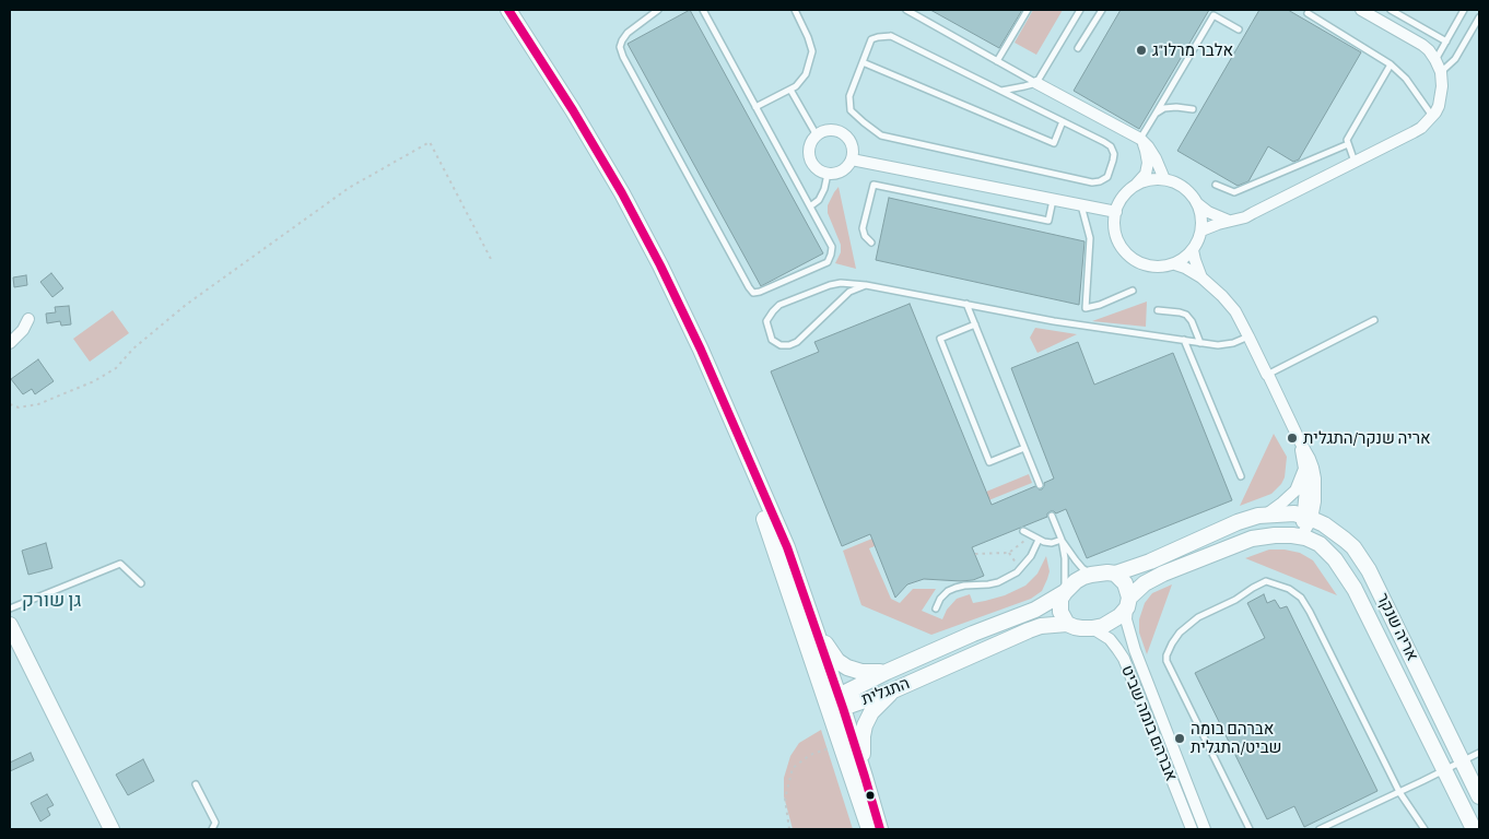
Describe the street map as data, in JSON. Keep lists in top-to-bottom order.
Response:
{
  "streets": {
    "street": ["אריה שנקר", "התגלית", "אברהם בומה שביט"]
  },
  "crossings": [
    ["התגלית", "אברהם בומה שביט"]
  ],
  "districts": ["גן שורק"],
  "places": ["אלבר מרלו\"ג", "אריה שנקר/התגלית", "אברהם בומה שביט/התגלית"]
}
